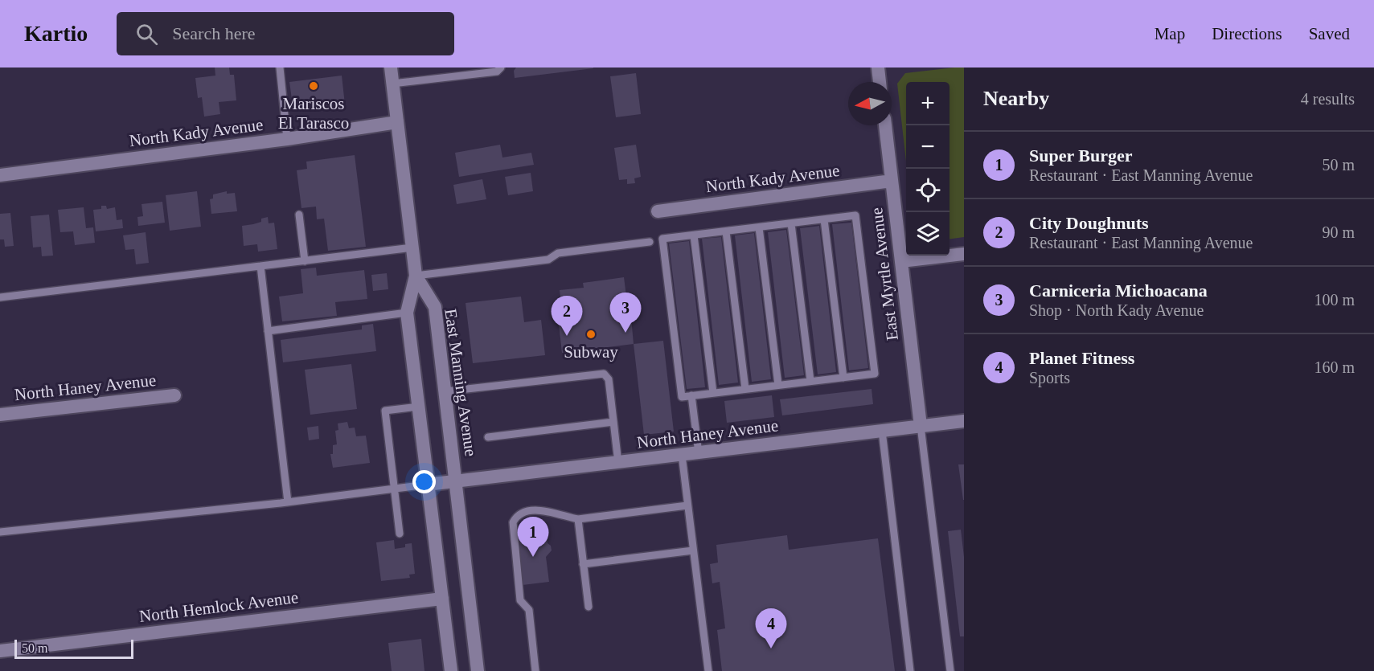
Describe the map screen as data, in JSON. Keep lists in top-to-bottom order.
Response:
{
  "streets": {
    "street": [
      "North Kady Avenue",
      "East Myrtle Avenue",
      "East Manning Avenue",
      "North Haney Avenue",
      "North Hemlock Avenue"
    ]
  },
  "crossings": [
    ["North Kady Avenue", "East Myrtle Avenue"],
    ["North Kady Avenue", "East Manning Avenue"],
    ["East Myrtle Avenue", "North Haney Avenue"],
    ["East Manning Avenue", "North Haney Avenue"],
    ["East Manning Avenue", "North Hemlock Avenue"]
  ],
  "places": ["Mariscos El Tarasco", "Subway"],
  "scale_bar": "50 m",
  "north": "left",
  "page": {
    "header": "Kartio",
    "search": "Search here",
    "nav": ["Map", "Directions", "Saved"],
    "heading": ["Nearby", "4 results"],
    "map_buttons": ["+", "−"],
    "list": [
      {
        "mark": "1",
        "name": "Super Burger",
        "note": "Restaurant · East Manning Avenue",
        "value": "50 m"
      },
      {
        "mark": "2",
        "name": "City Doughnuts",
        "note": "Restaurant · East Manning Avenue",
        "value": "90 m"
      },
      {
        "mark": "3",
        "name": "Carniceria Michoacana",
        "note": "Shop · North Kady Avenue",
        "value": "100 m"
      },
      {
        "mark": "4",
        "name": "Planet Fitness",
        "note": "Sports",
        "value": "160 m"
      }
    ],
    "pins": [
      "3",
      "2",
      "1",
      "4"
    ],
    "scale": "50 m"
  }
}
